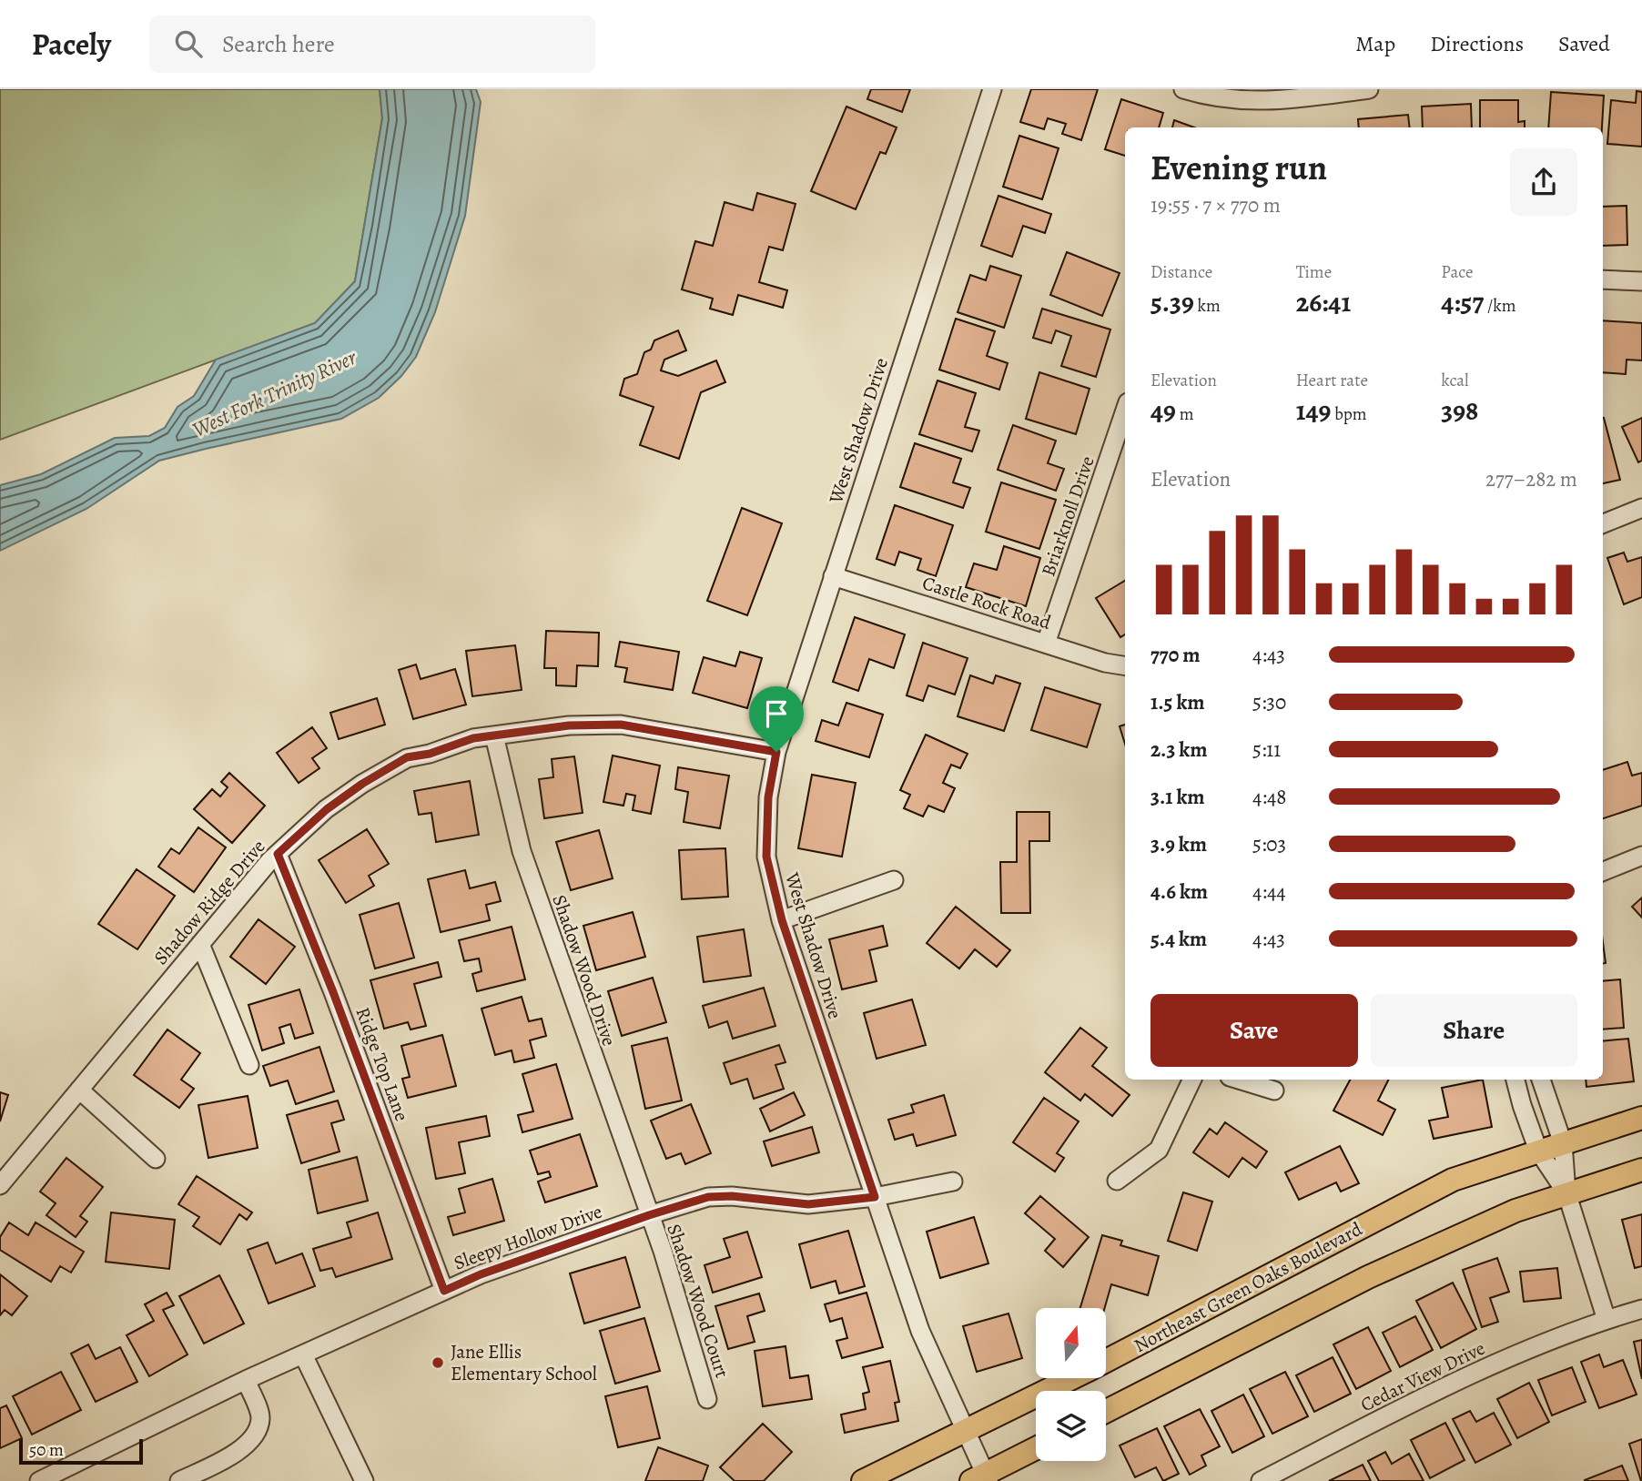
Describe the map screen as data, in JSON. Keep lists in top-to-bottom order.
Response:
{
  "streets": {
    "main road": ["Northeast Green Oaks Boulevard"],
    "street": [
      "West Shadow Drive",
      "Briarknoll Drive",
      "Castle Rock Road",
      "Shadow Ridge Drive",
      "Shadow Wood Drive",
      "Ridge Top Lane",
      "Sleepy Hollow Drive",
      "Shadow Wood Court",
      "Cedar View Drive"
    ]
  },
  "crossings": [
    ["West Shadow Drive", "Castle Rock Road"],
    ["West Shadow Drive", "Shadow Ridge Drive"],
    ["West Shadow Drive", "Sleepy Hollow Drive"],
    ["West Shadow Drive", "Northeast Green Oaks Boulevard"],
    ["Briarknoll Drive", "Castle Rock Road"],
    ["Shadow Ridge Drive", "Shadow Wood Drive"],
    ["Shadow Ridge Drive", "Ridge Top Lane"],
    ["Shadow Wood Drive", "Sleepy Hollow Drive"],
    ["Shadow Wood Drive", "Shadow Wood Court"],
    ["Ridge Top Lane", "Sleepy Hollow Drive"],
    ["Sleepy Hollow Drive", "Shadow Wood Court"]
  ],
  "water": ["West Fork Trinity River"],
  "places": ["Jane Ellis Elementary School"],
  "scale_bar": "50 m",
  "north": "top",
  "page": {
    "header": "Pacely",
    "search": "Search here",
    "nav": ["Map", "Directions", "Saved"],
    "heading": ["Evening run", "19:55 · 7 × 770 m"],
    "stats": [
      ["Distance", "5.39 km"],
      ["Time", "26:41"],
      ["Pace", "4:57 /km"],
      ["Elevation", "49 m"],
      ["Heart rate", "149 bpm"],
      ["kcal", "398"]
    ],
    "chart": ["Elevation", "277–282 m"],
    "list": [
      {
        "name": "770 m",
        "note": "4:43"
      },
      {
        "name": "1.5 km",
        "note": "5:30"
      },
      {
        "name": "2.3 km",
        "note": "5:11"
      },
      {
        "name": "3.1 km",
        "note": "4:48"
      },
      {
        "name": "3.9 km",
        "note": "5:03"
      },
      {
        "name": "4.6 km",
        "note": "4:44"
      },
      {
        "name": "5.4 km",
        "note": "4:43"
      }
    ],
    "buttons": ["Save", "Share"],
    "scale": "50 m"
  }
}
